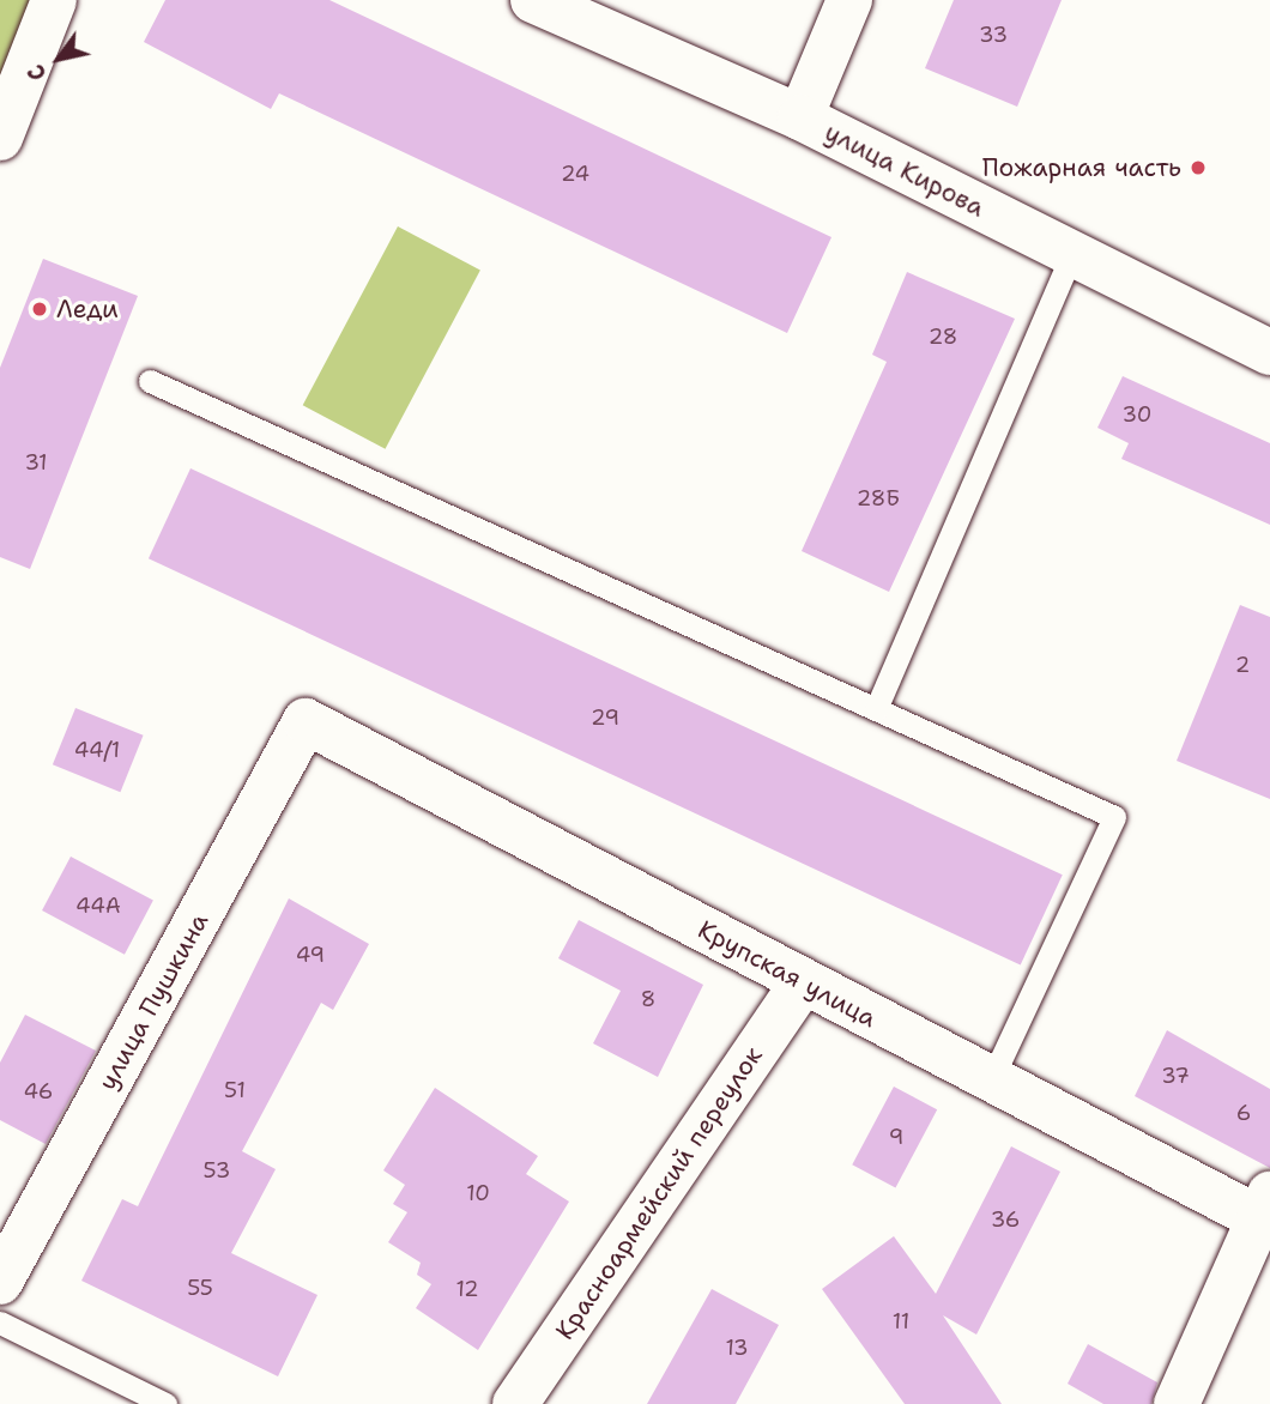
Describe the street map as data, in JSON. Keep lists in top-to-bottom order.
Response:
{
  "streets": {
    "street": [
      "улица Кирова",
      "Крупская улица",
      "улица Пушкина",
      "Красноармейский переулок"
    ]
  },
  "crossings": [
    ["Крупская улица", "улица Пушкина"],
    ["Крупская улица", "Красноармейский переулок"]
  ],
  "places": ["Пожарная часть", "Леди"],
  "house_numbers": [
    "33",
    "24",
    "28",
    "30",
    "31",
    "28Б",
    "2",
    "29",
    "44/1",
    "44А",
    "49",
    "8",
    "37",
    "51",
    "46",
    "6",
    "9",
    "53",
    "10",
    "36",
    "55",
    "12",
    "11",
    "13"
  ],
  "north": "bottom left"
}
